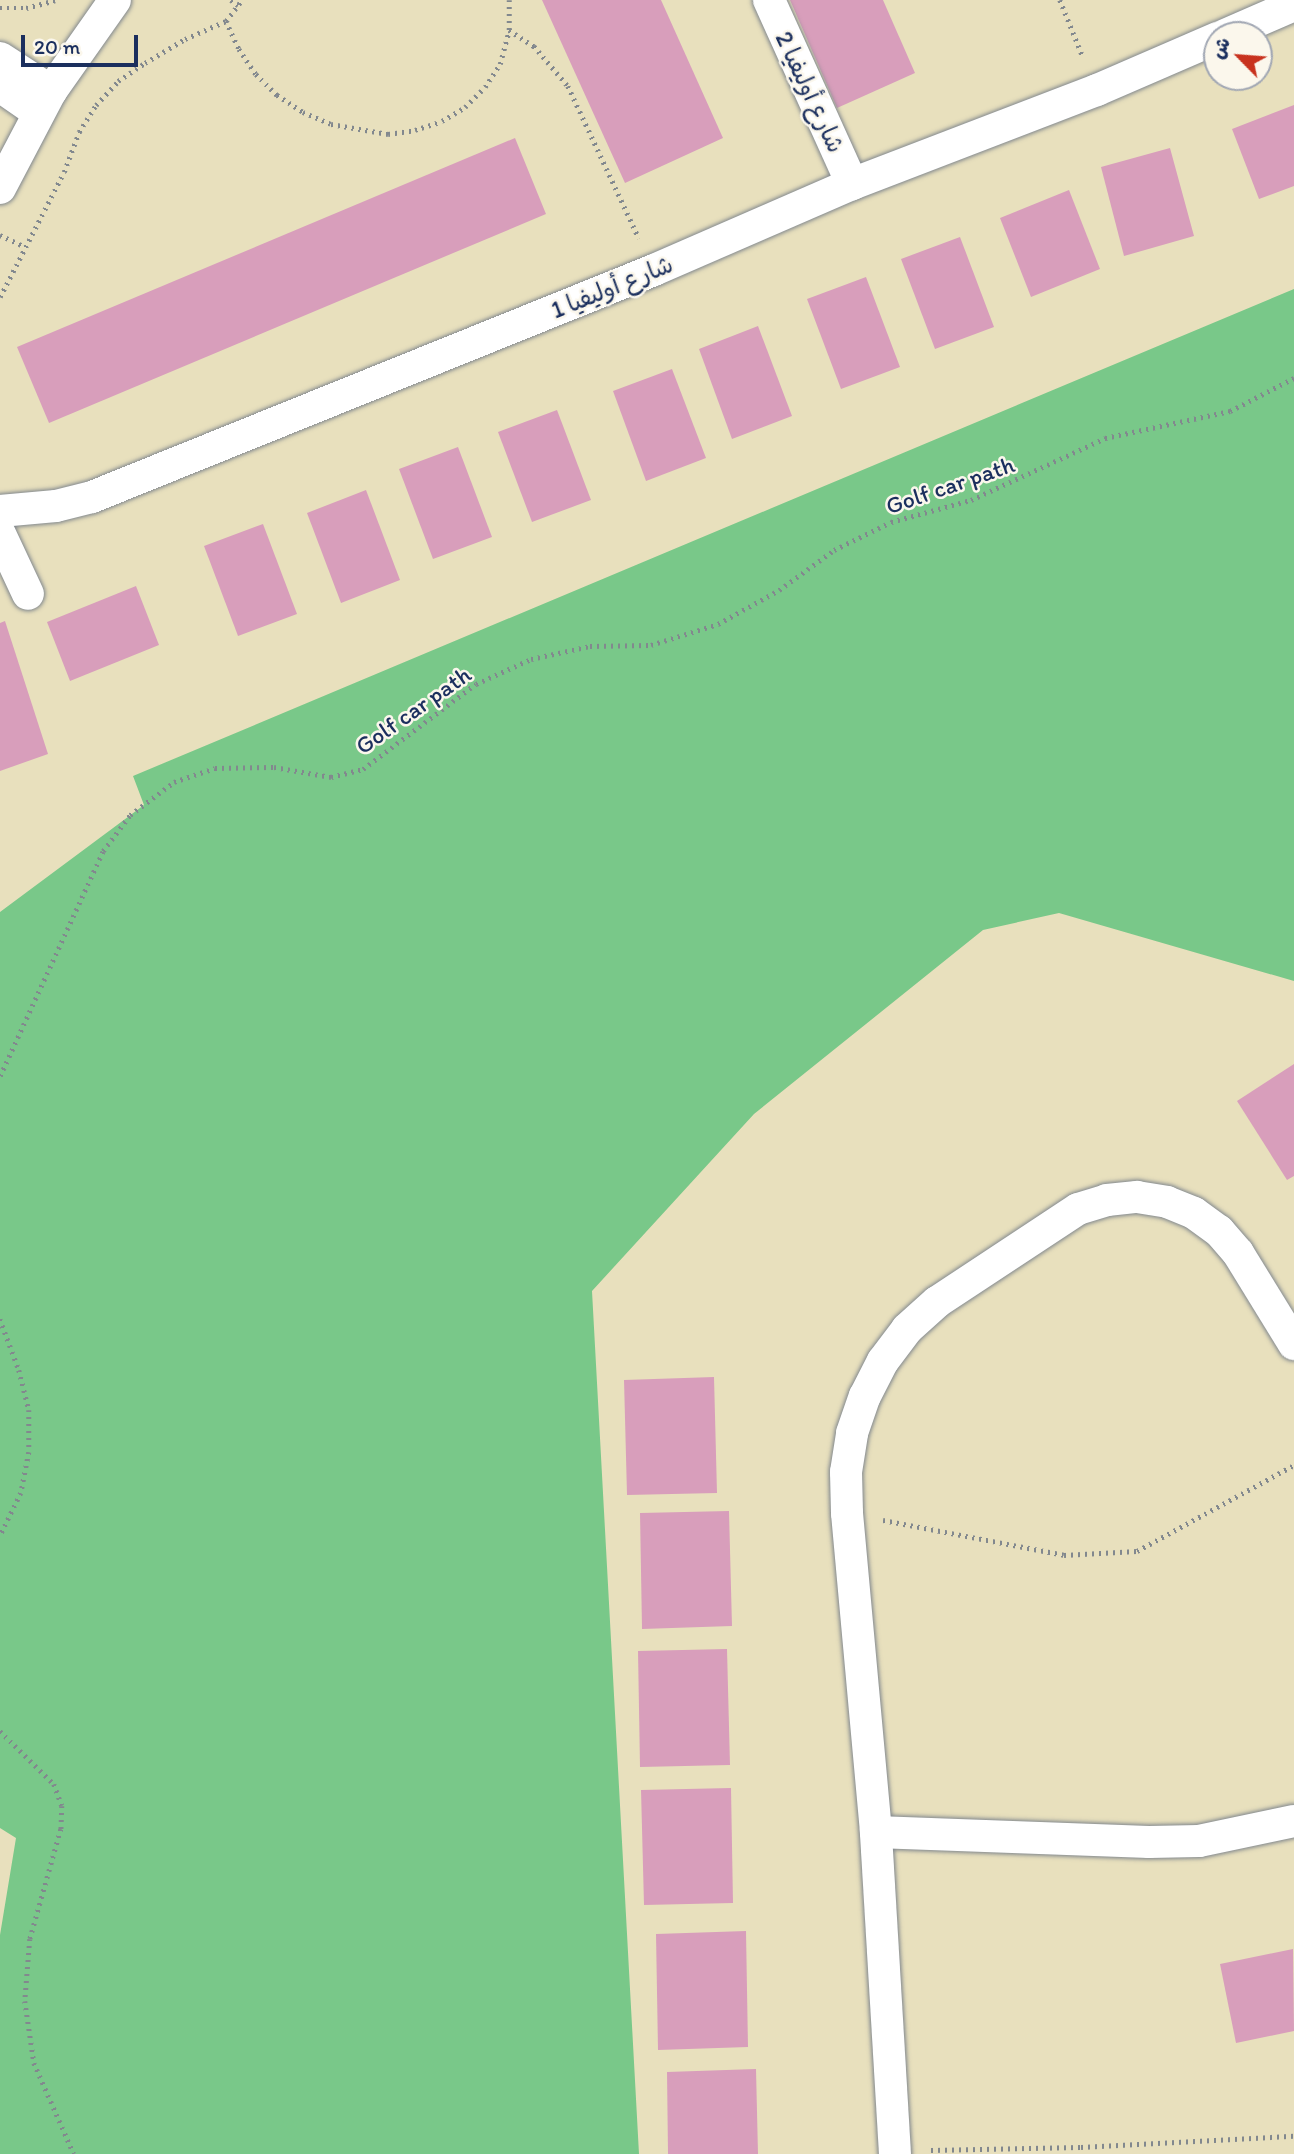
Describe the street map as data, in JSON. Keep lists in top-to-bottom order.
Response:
{
  "streets": {
    "street": ["شارع أوليفيا 2", "شارع أوليفيا 1"],
    "path": ["Golf car path"]
  },
  "crossings": [
    ["شارع أوليفيا 2", "شارع أوليفيا 1"]
  ],
  "scale_bar": "20 m",
  "north": "top left"
}
